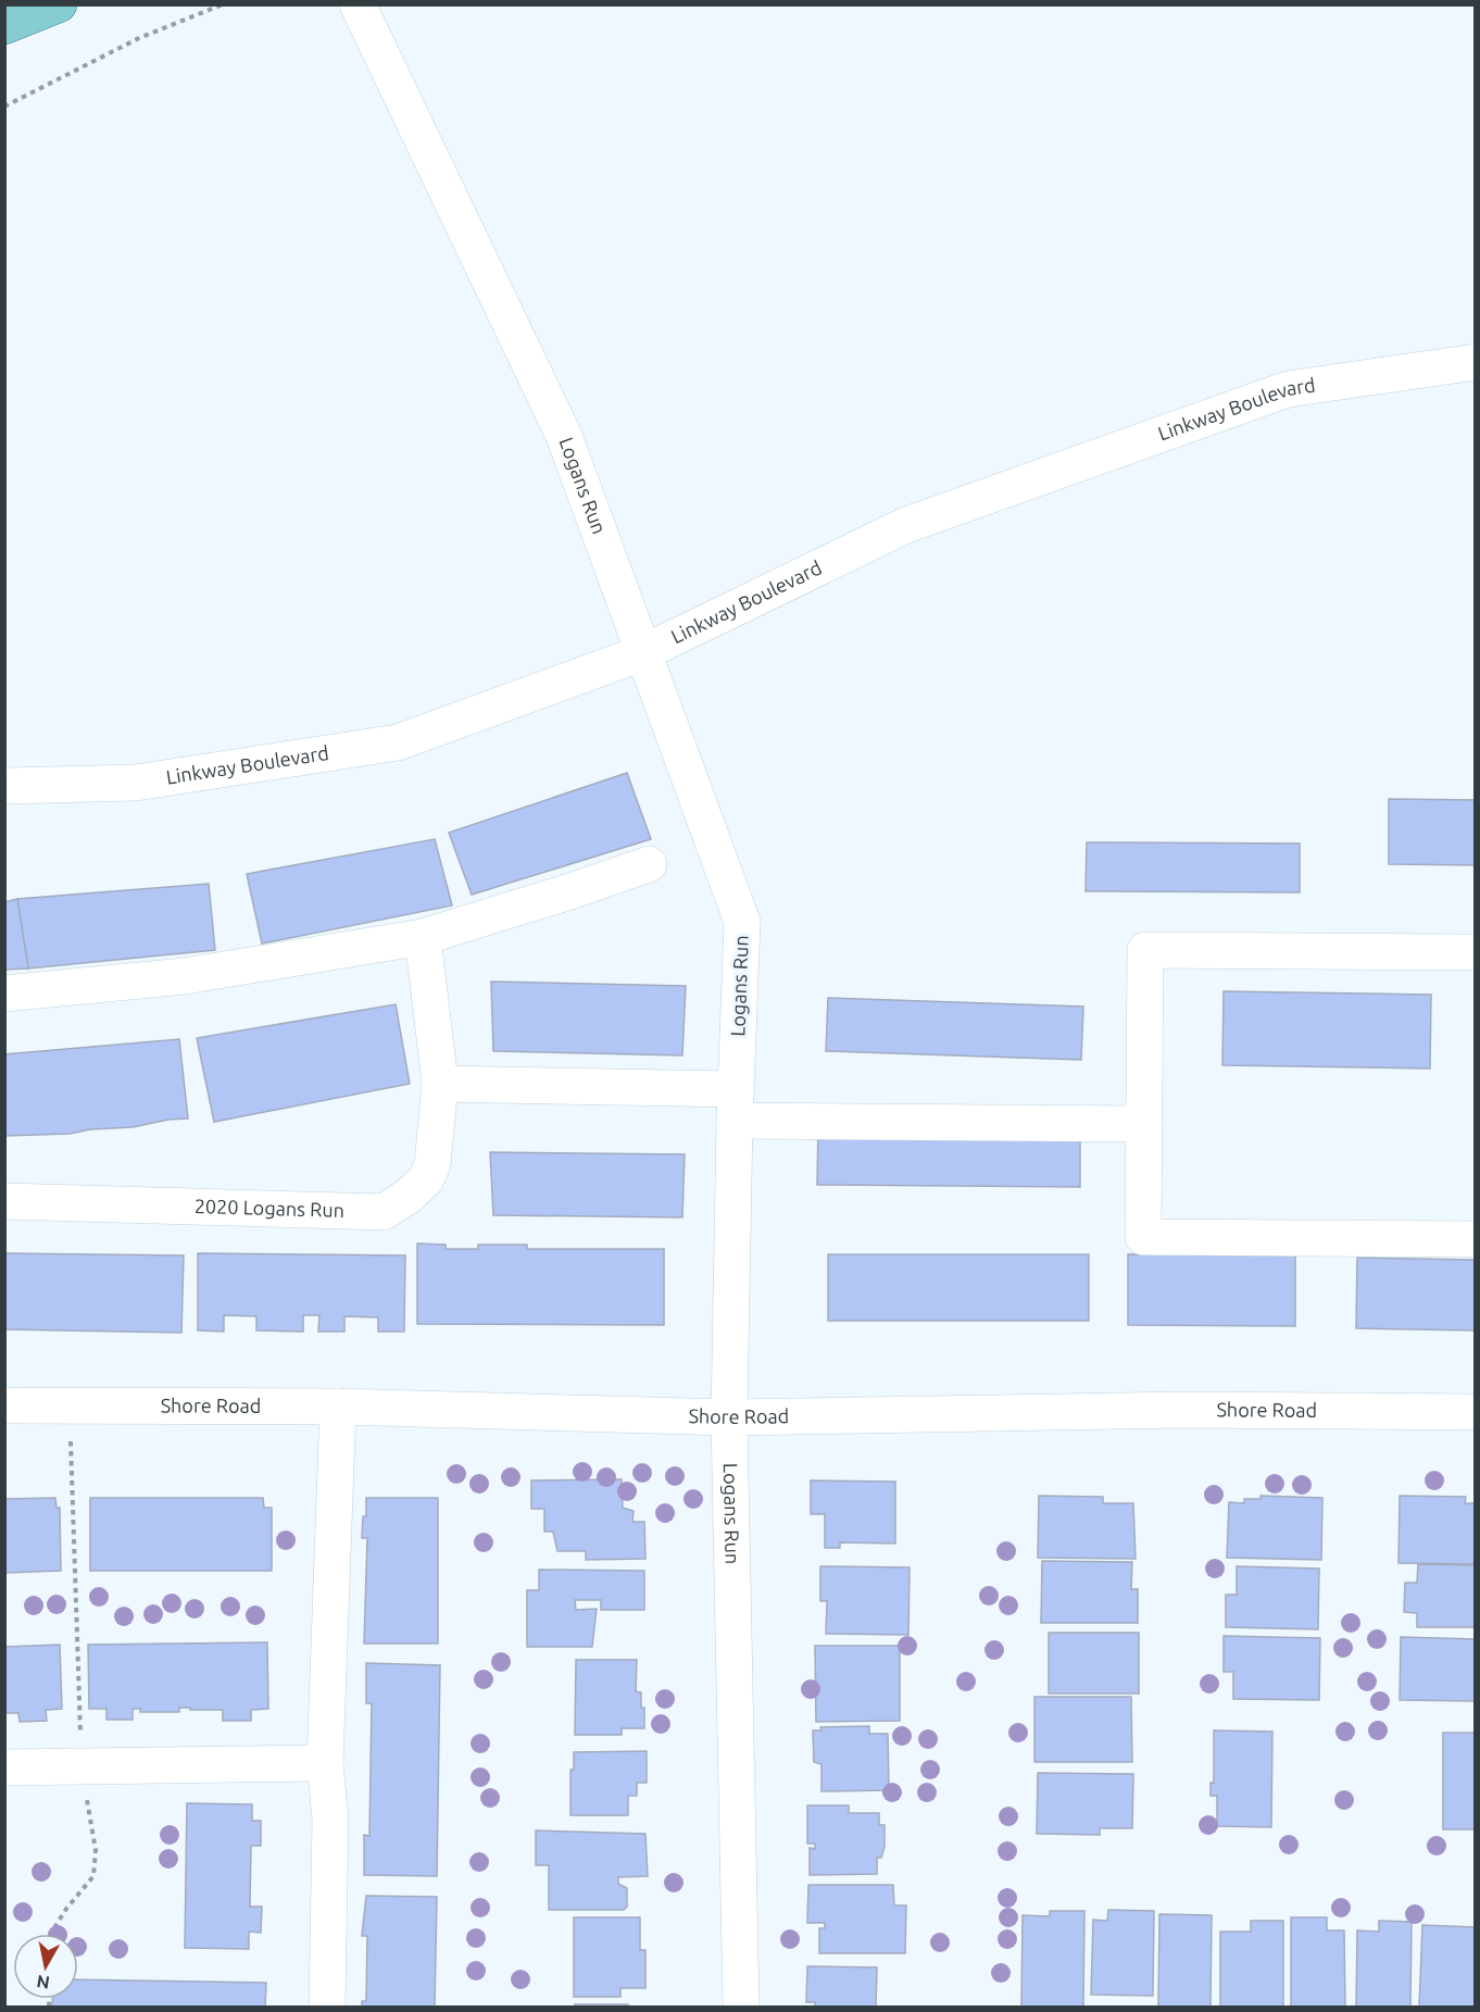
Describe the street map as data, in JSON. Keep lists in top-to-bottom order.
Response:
{
  "streets": {
    "street": [
      "Linkway Boulevard",
      "Logans Run",
      "2020 Logans Run",
      "Shore Road"
    ]
  },
  "crossings": [
    ["Linkway Boulevard", "Logans Run"],
    ["Logans Run", "Shore Road"]
  ],
  "north": "bottom"
}
